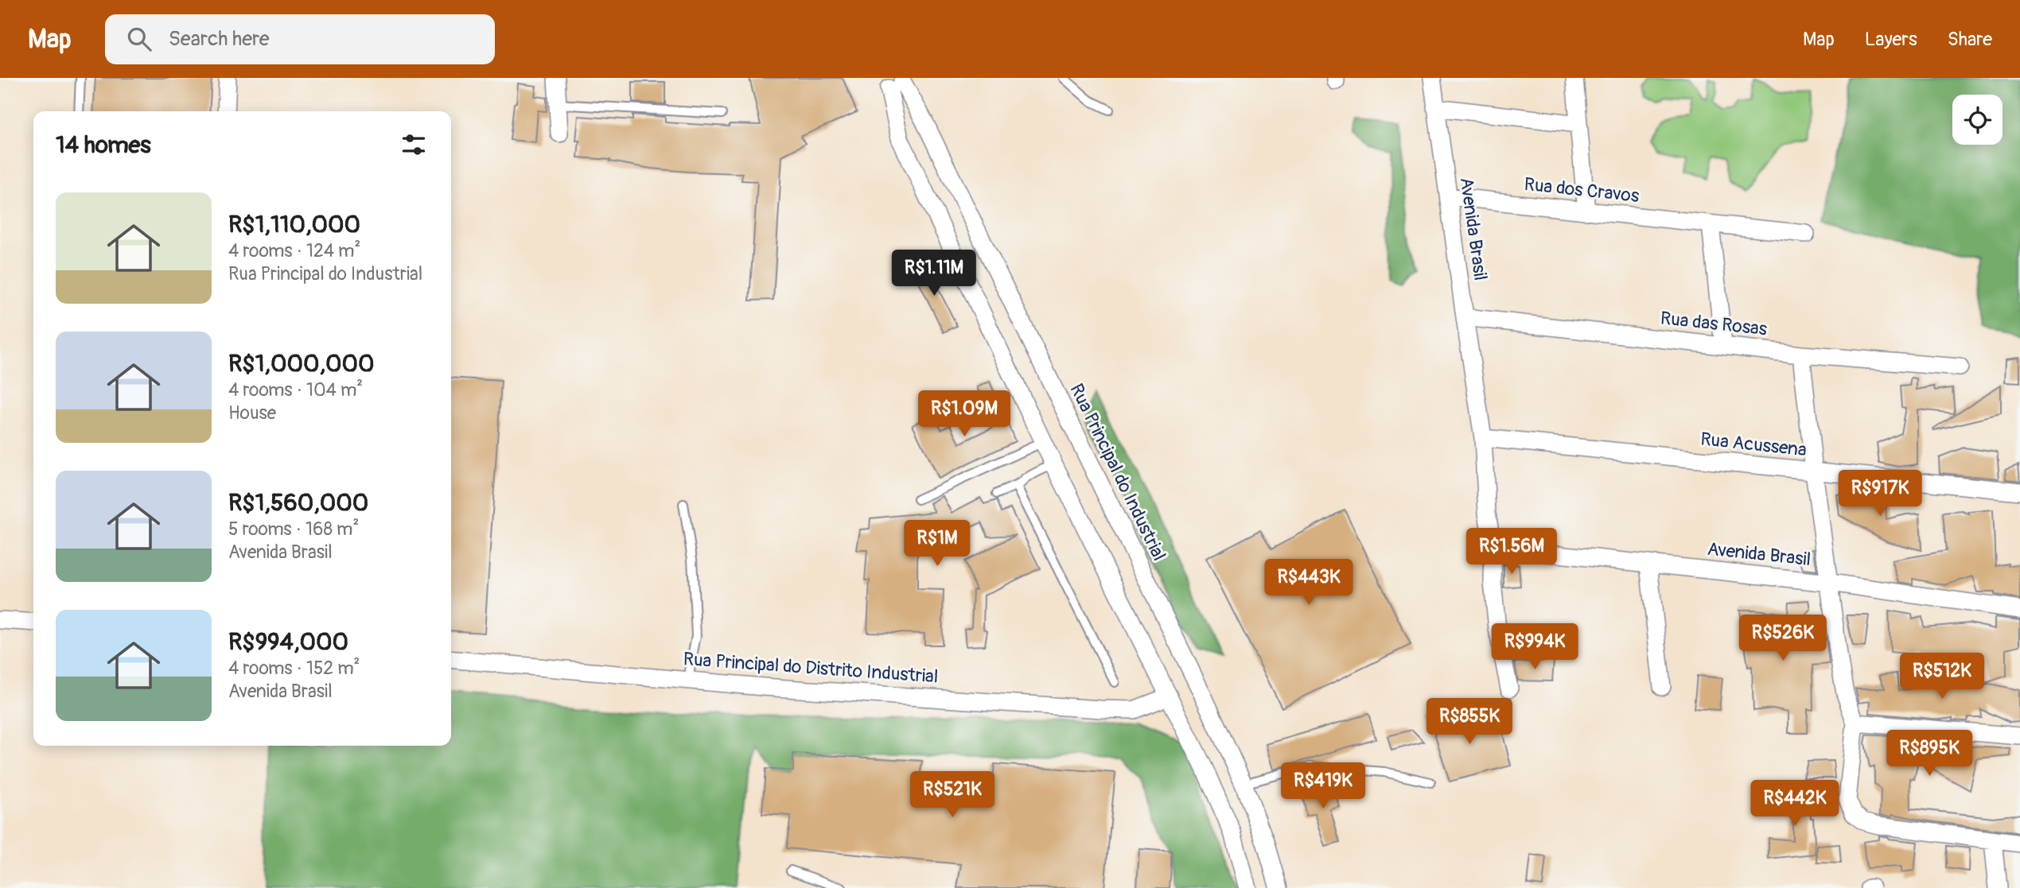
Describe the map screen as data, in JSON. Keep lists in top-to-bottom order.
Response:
{
  "streets": {
    "street": [
      "Rua dos Cravos",
      "Avenida Brasil",
      "Rua das Rosas",
      "Rua Acussena",
      "Rua Principal do Industrial",
      "Rua Principal do Distrito Industrial"
    ]
  },
  "crossings": [
    ["Rua dos Cravos", "Avenida Brasil"],
    ["Avenida Brasil", "Rua das Rosas"],
    ["Avenida Brasil", "Rua Acussena"],
    ["Rua Principal do Industrial", "Rua Principal do Distrito Industrial"]
  ],
  "page": {
    "header": "Map",
    "search": "Search here",
    "nav": ["Map", "Layers", "Share"],
    "heading": "14 homes",
    "list": [
      {
        "name": "R$1,110,000",
        "note": "4 rooms · 124 m² · Rua Principal do Industrial"
      },
      {
        "name": "R$1,000,000",
        "note": "4 rooms · 104 m² · House"
      },
      {
        "name": "R$1,560,000",
        "note": "5 rooms · 168 m² · Avenida Brasil"
      },
      {
        "name": "R$994,000",
        "note": "4 rooms · 152 m² · Avenida Brasil"
      }
    ],
    "price": [
      "R$1.11M",
      "R$1.09M",
      "R$917K",
      "R$1M",
      "R$1.56M",
      "R$443K",
      "R$526K",
      "R$994K",
      "R$512K",
      "R$855K",
      "R$895K",
      "R$419K",
      "R$521K",
      "R$442K"
    ]
  }
}
